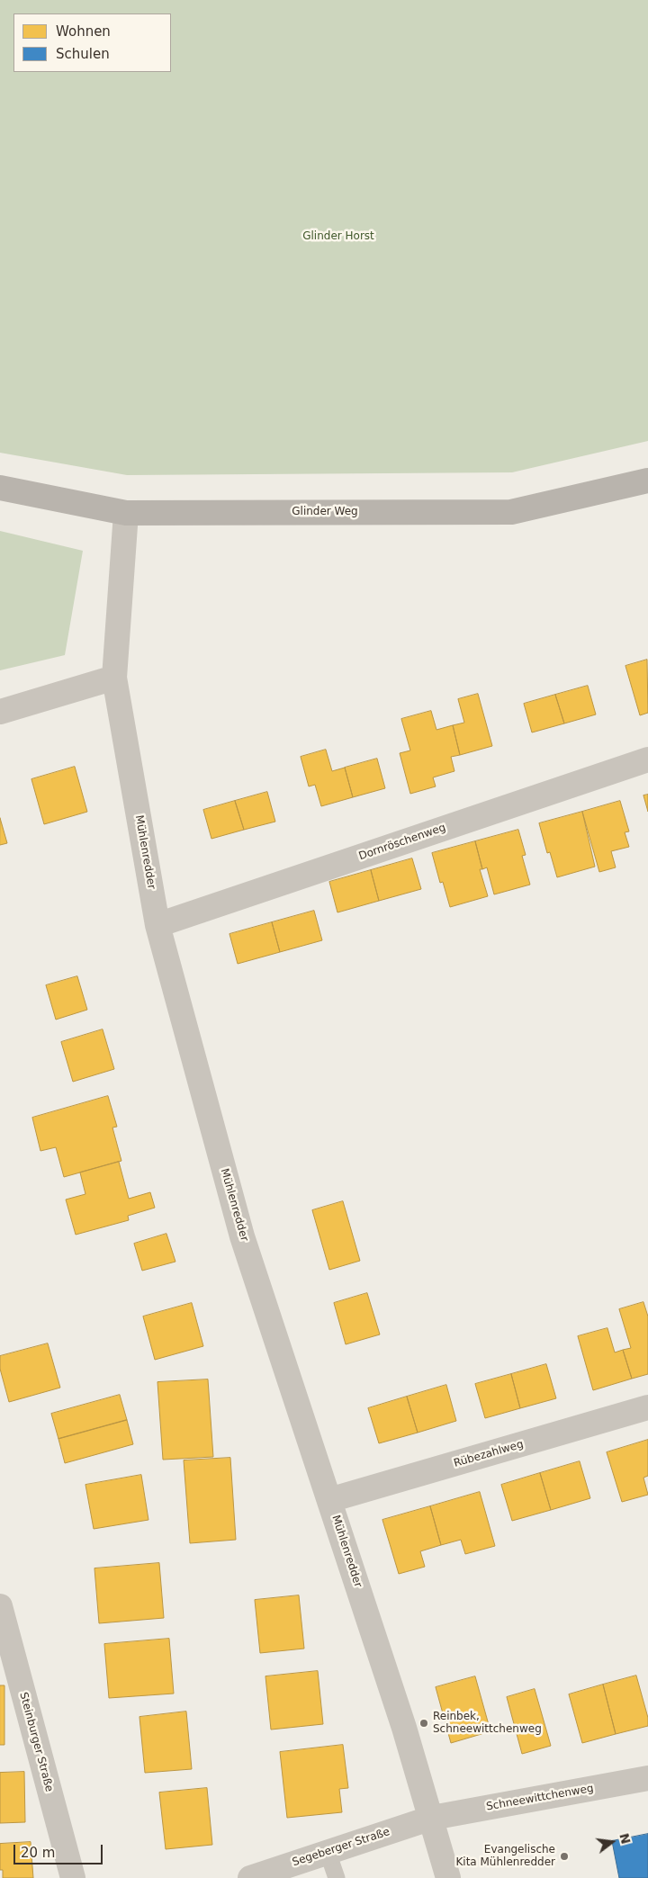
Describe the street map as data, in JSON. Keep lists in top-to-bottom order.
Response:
{
  "streets": {
    "main road": ["Glinder Weg"],
    "street": [
      "Dornröschenweg",
      "Mühlenredder",
      "Rübezahlweg",
      "Steinburger Straße",
      "Schneewittchenweg",
      "Segeberger Straße"
    ]
  },
  "crossings": [
    ["Glinder Weg", "Mühlenredder"],
    ["Dornröschenweg", "Mühlenredder"],
    ["Mühlenredder", "Rübezahlweg"],
    ["Mühlenredder", "Schneewittchenweg"],
    ["Mühlenredder", "Segeberger Straße"],
    ["Schneewittchenweg", "Segeberger Straße"]
  ],
  "parks": ["Glinder Horst"],
  "places": ["Reinbek, Schneewittchenweg", "Evangelische Kita Mühlenredder"],
  "legend": ["Wohnen", "Schulen"],
  "scale_bar": "20 m",
  "north": "right"
}
